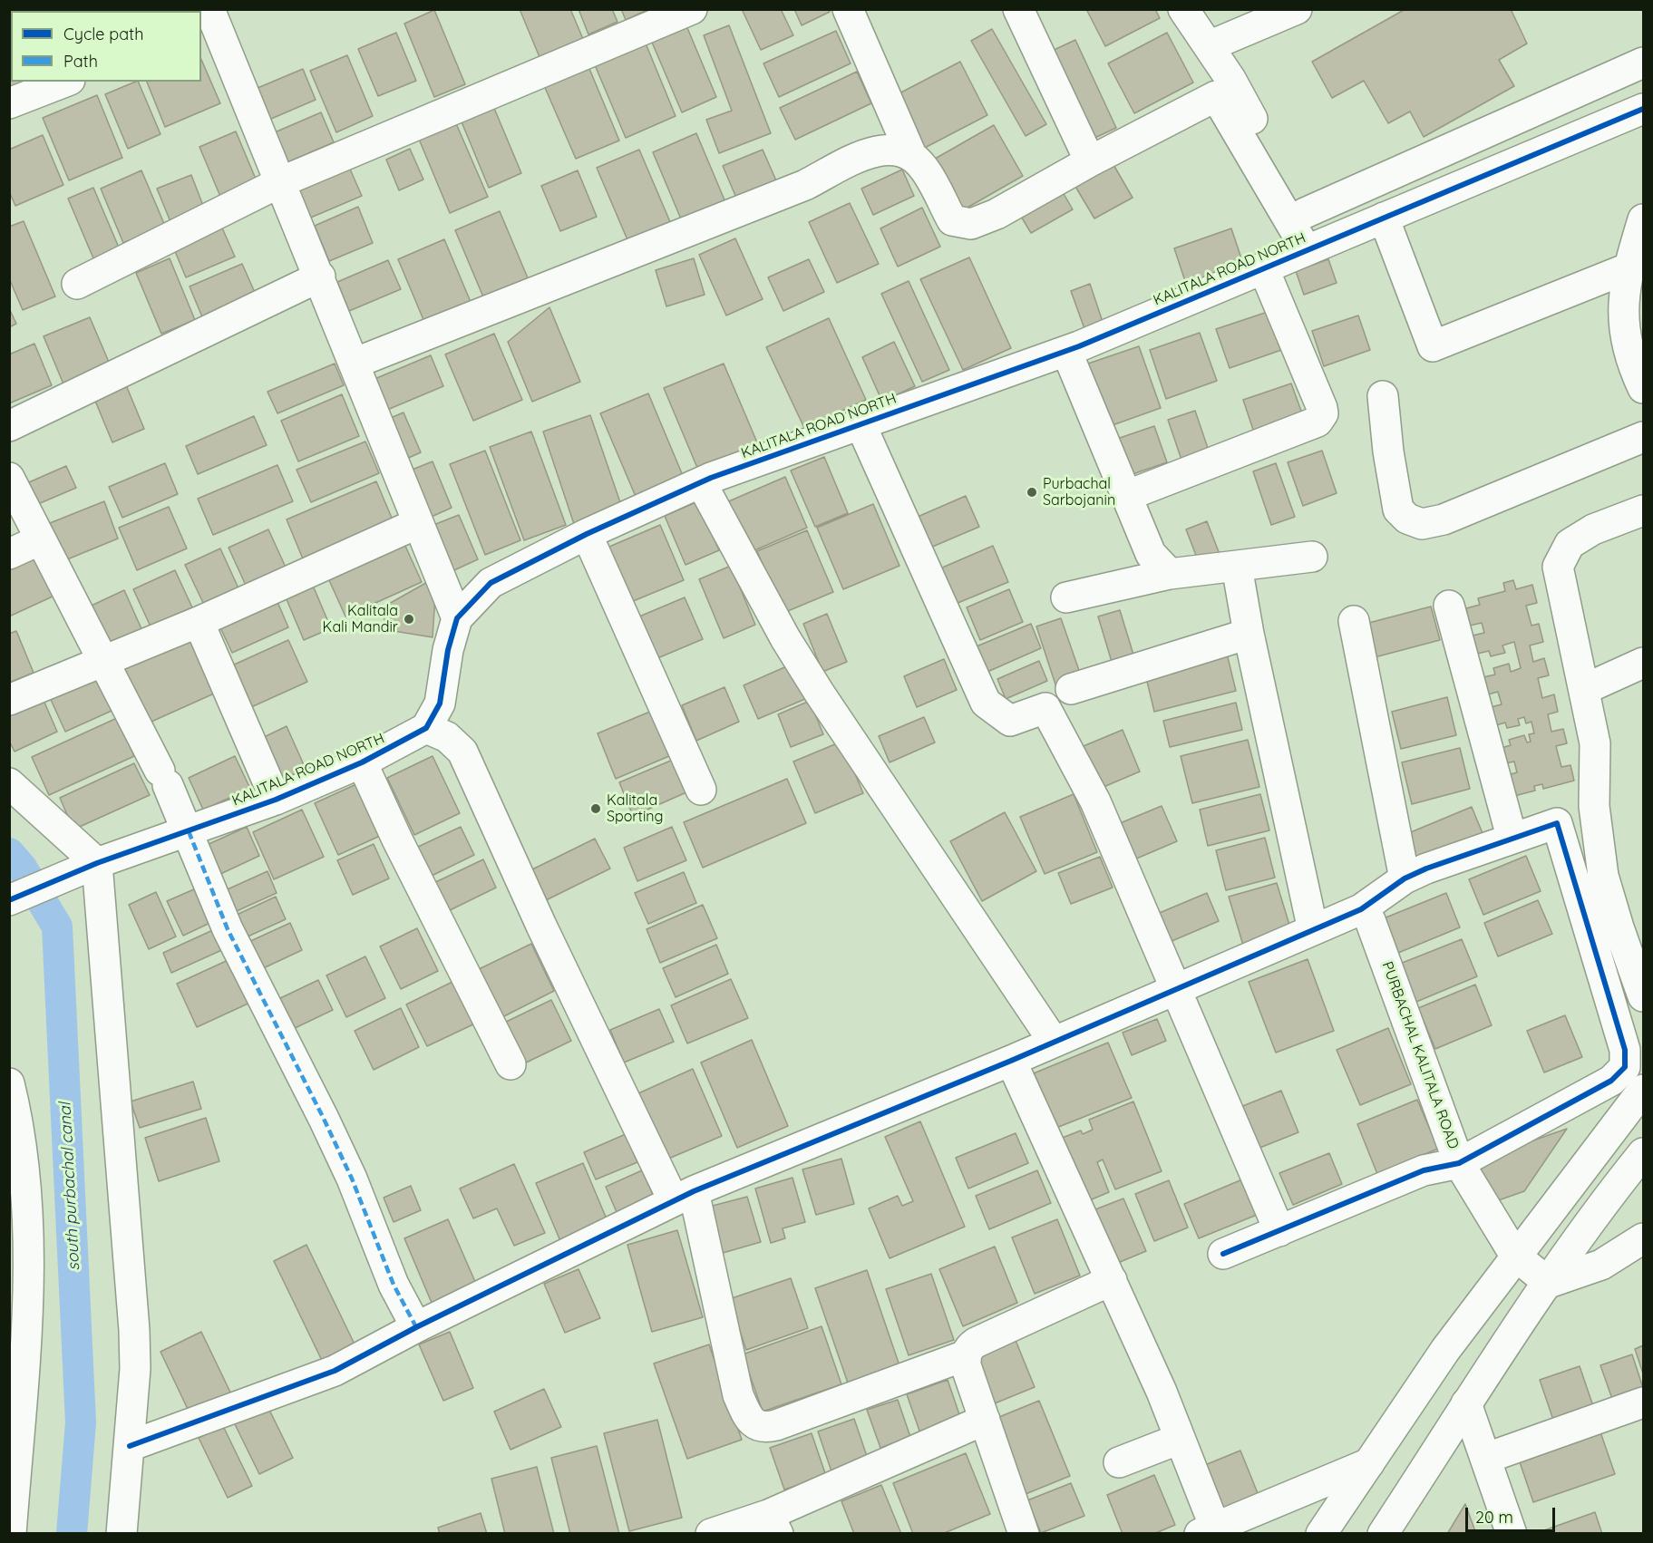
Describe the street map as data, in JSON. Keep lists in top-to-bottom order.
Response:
{
  "streets": {
    "street": ["KALITALA ROAD NORTH", "PURBACHAL KALITALA ROAD"]
  },
  "water": ["south purbachal canal"],
  "places": ["Purbachal Sarbojanin", "Kalitala Kali Mandir", "Kalitala Sporting"],
  "legend": ["Cycle path", "Path"],
  "scale_bar": "20 m"
}
